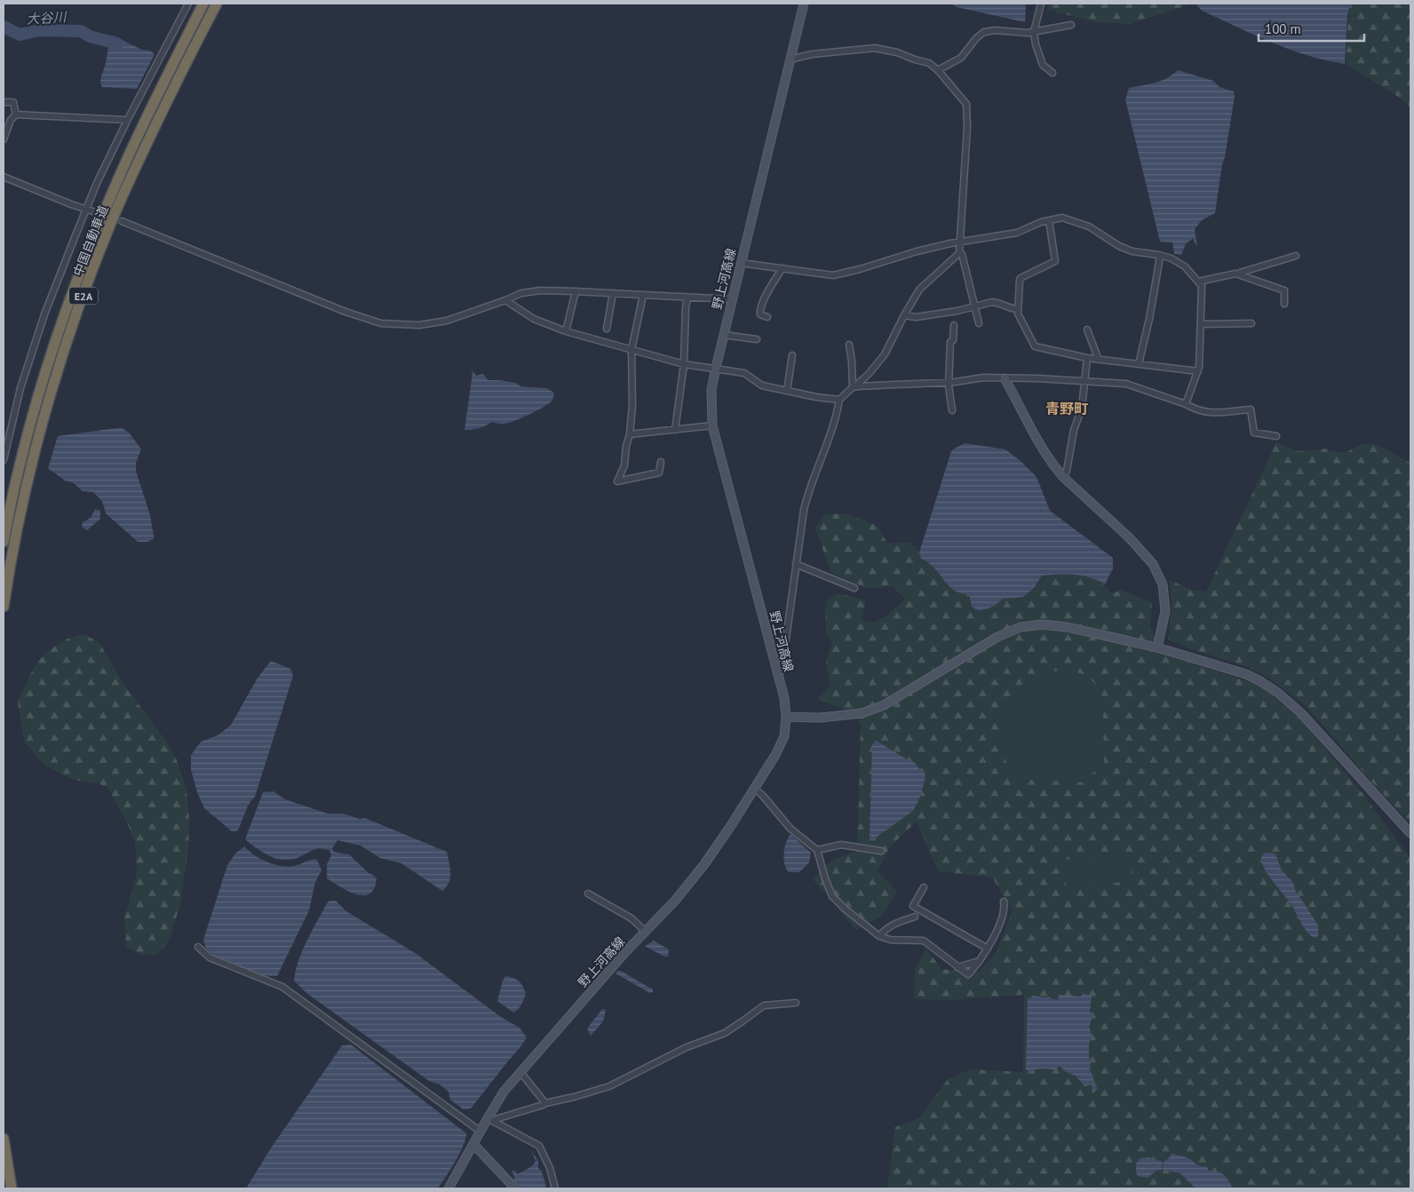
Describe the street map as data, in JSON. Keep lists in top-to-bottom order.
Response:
{
  "streets": {
    "highway": ["中国自動車道", "E2A"],
    "main road": ["野上河高線"]
  },
  "districts": ["青野町"],
  "water": ["大谷川"],
  "scale_bar": "100 m"
}
